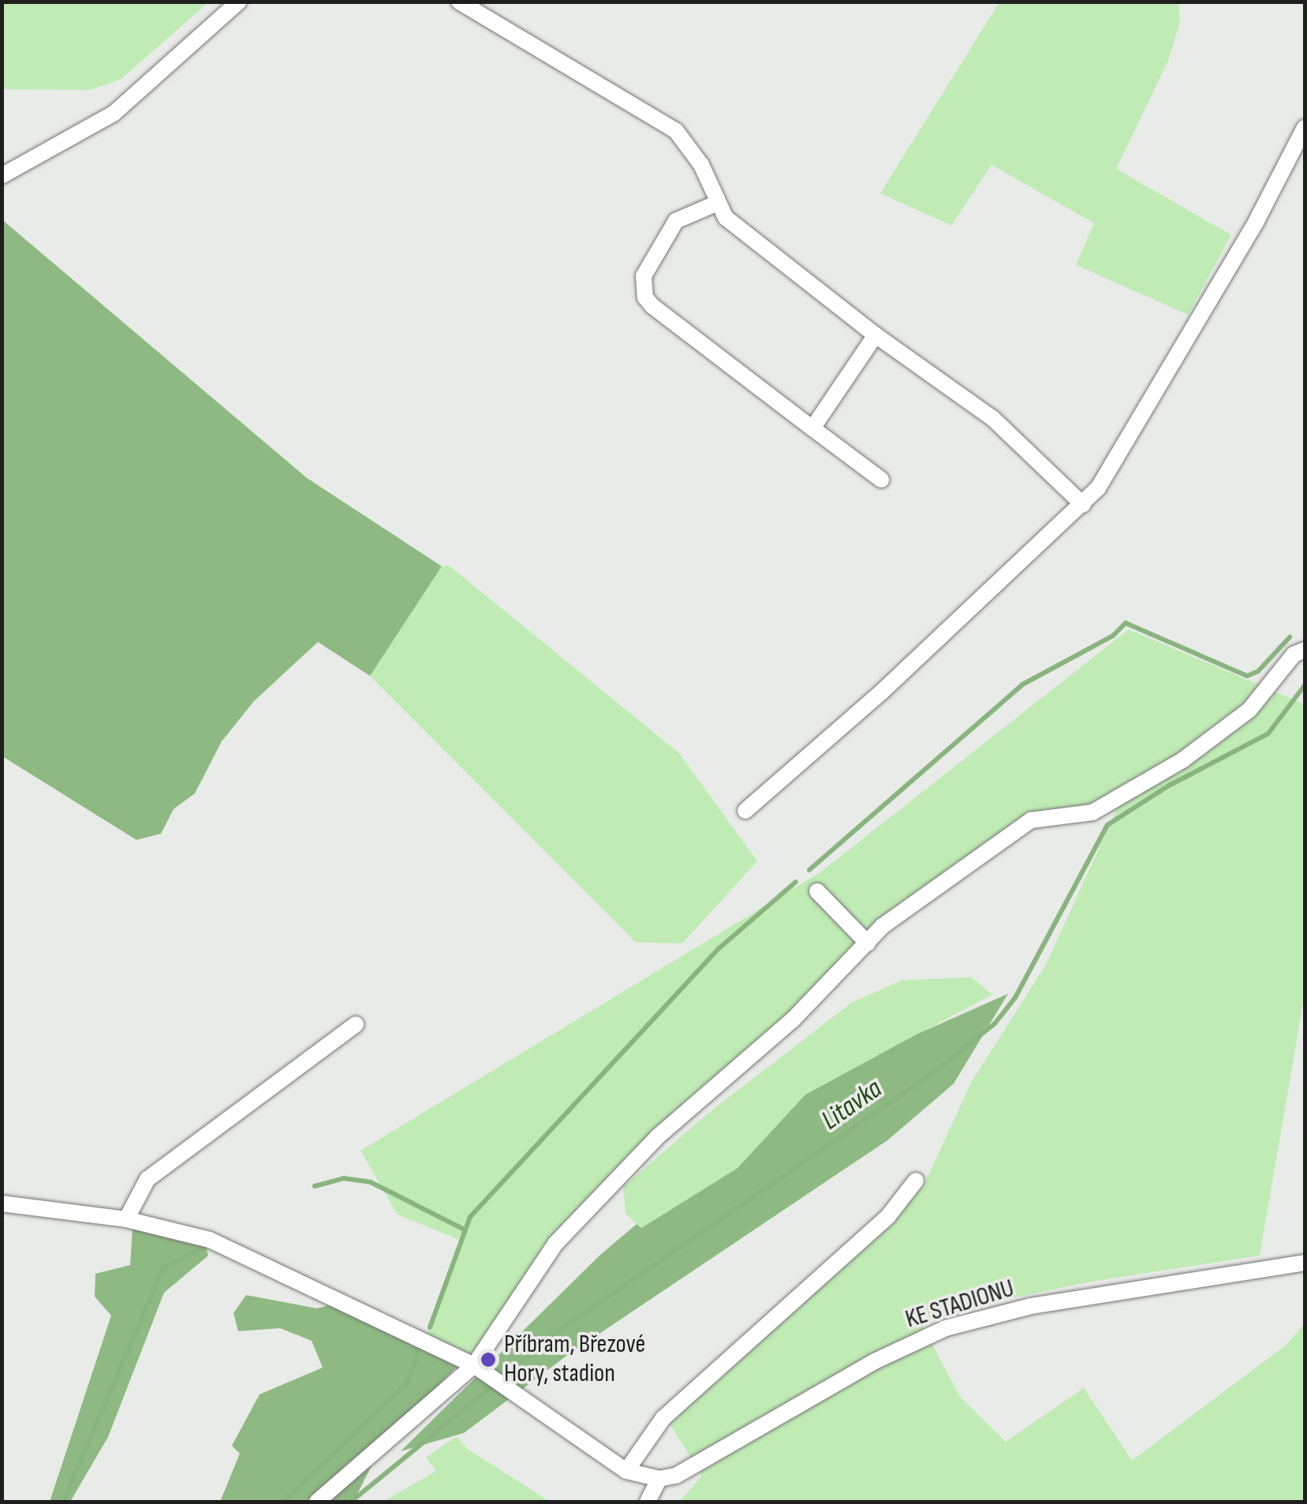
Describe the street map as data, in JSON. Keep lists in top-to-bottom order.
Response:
{
  "streets": {
    "street": ["KE STADIONU"]
  },
  "water": ["Litavka"],
  "places": ["Příbram, Březové Hory, stadion"]
}
